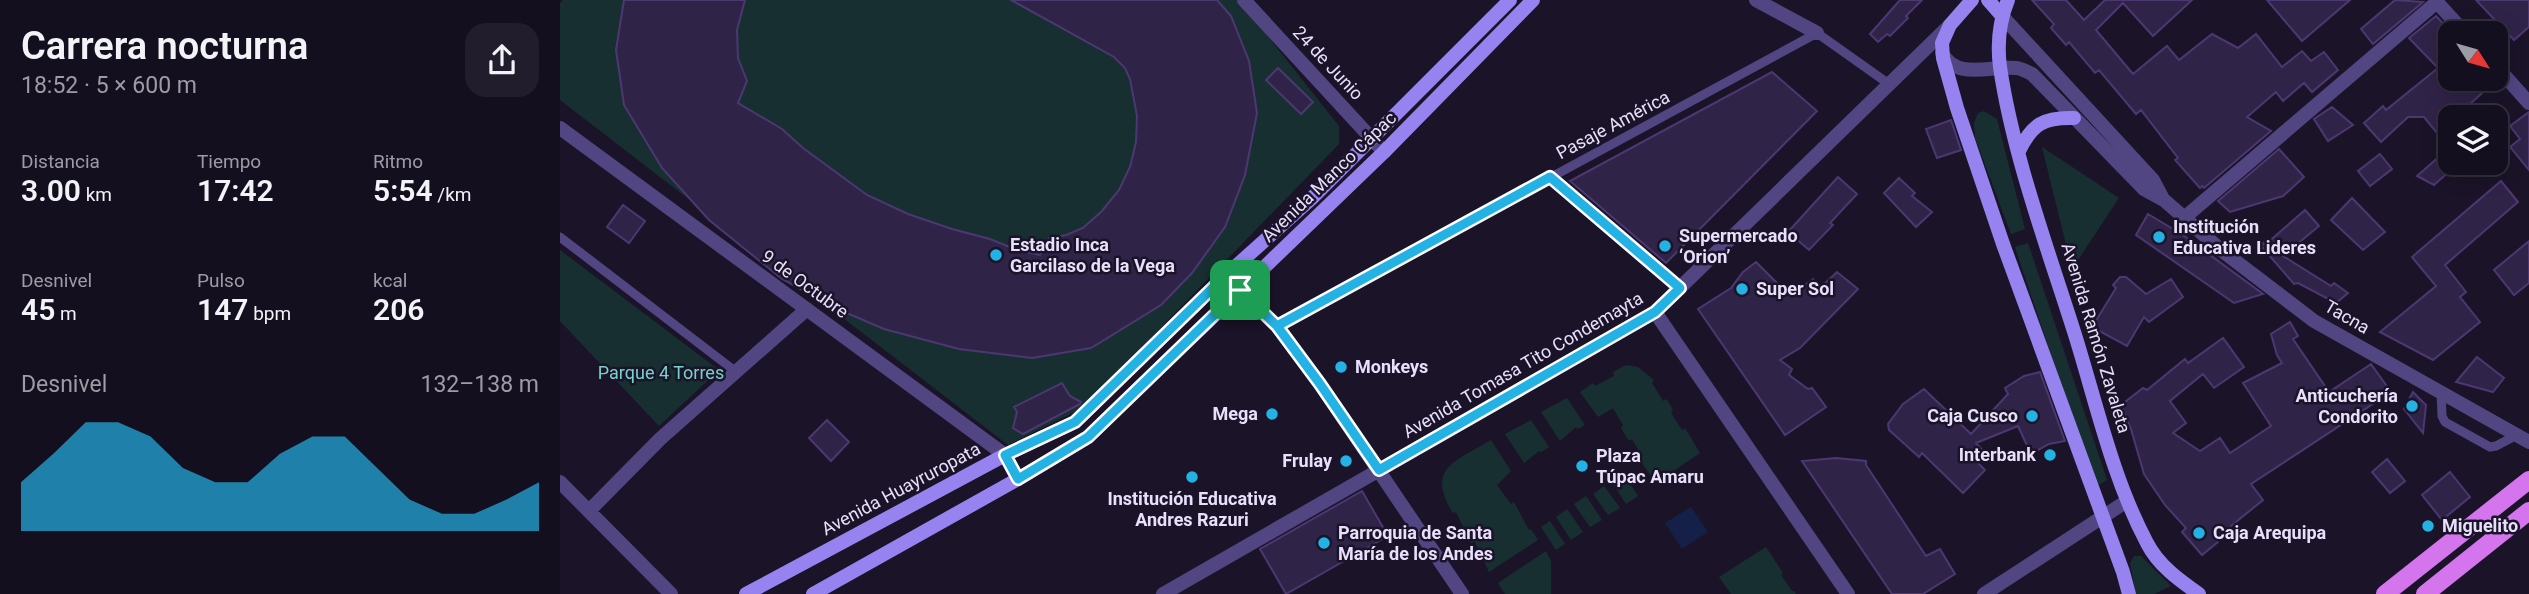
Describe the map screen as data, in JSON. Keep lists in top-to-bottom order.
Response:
{
  "streets": {
    "main road": [
      "Avenida Manco Cápac",
      "Tacna",
      "Avenida Ramón Zavaleta",
      "Avenida Huayruropata"
    ],
    "street": ["24 de Junio", "9 de Octubre", "Avenida Tomasa Tito Condemayta"],
    "lane": ["Pasaje América"]
  },
  "crossings": [
    ["24 de Junio", "Avenida Manco Cápac"],
    ["Avenida Manco Cápac", "9 de Octubre"],
    ["Avenida Manco Cápac", "Avenida Huayruropata"],
    ["9 de Octubre", "Avenida Huayruropata"],
    ["Tacna", "Avenida Ramón Zavaleta"]
  ],
  "parks": ["Parque 4 Torres"],
  "places": [
    "Institución Educativa Lideres",
    "Supermercado ‘Orion’",
    "Estadio Inca Garcilaso de la Vega",
    "Super Sol",
    "Monkeys",
    "Anticuchería Condorito",
    "Mega",
    "Caja Cusco",
    "Interbank",
    "Frulay",
    "Plaza Túpac Amaru",
    "Institución Educativa Andres Razuri",
    "Miguelito",
    "Caja Arequipa",
    "Parroquia de Santa María de los Andes"
  ],
  "north": "bottom right",
  "page": {
    "heading": ["Carrera nocturna", "18:52 · 5 × 600 m"],
    "stats": [
      ["Distancia", "3.00 km"],
      ["Tiempo", "17:42"],
      ["Ritmo", "5:54 /km"],
      ["Desnivel", "45 m"],
      ["Pulso", "147 bpm"],
      ["kcal", "206"]
    ],
    "chart": ["Desnivel", "132–138 m"]
  }
}
